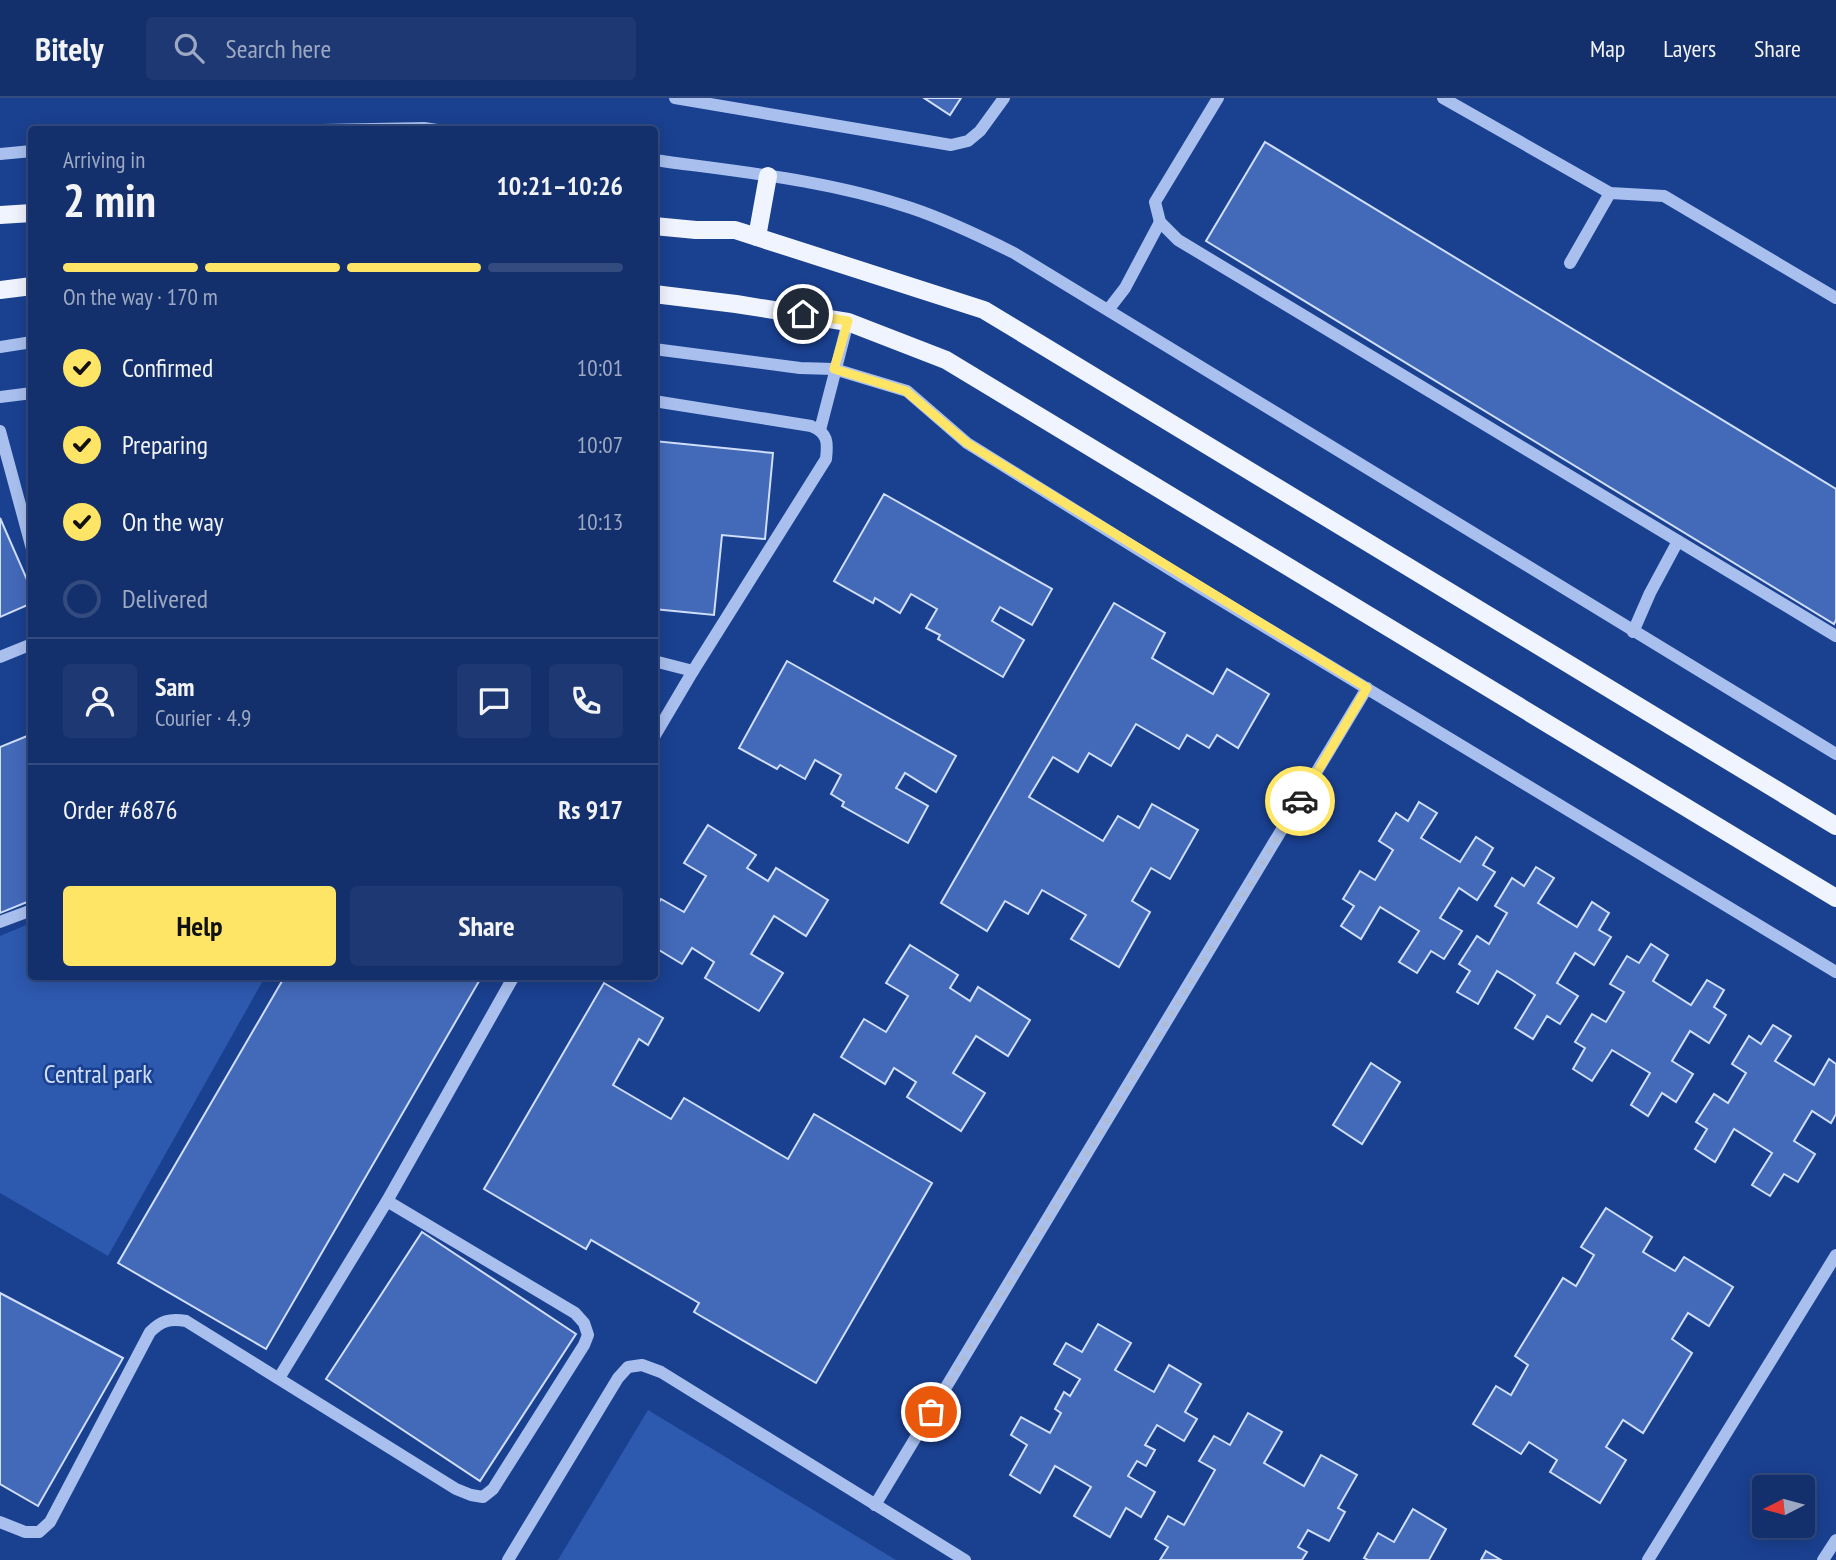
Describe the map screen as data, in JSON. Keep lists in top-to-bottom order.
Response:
{
  "parks": ["Central park"],
  "north": "left",
  "page": {
    "header": "Bitely",
    "search": "Search here",
    "nav": ["Map", "Layers", "Share"],
    "heading": ["2 min", "Arriving in", "10:21–10:26"],
    "panel": [
      "Sam",
      "Courier · 4.9",
      "Order #6876",
      "Rs 917"
    ],
    "bar": "On the way · 170 m",
    "list": [
      ["Confirmed", "10:01"],
      ["Preparing", "10:07"],
      ["On the way", "10:13"],
      "Delivered"
    ],
    "buttons": ["Help", "Share"]
  }
}
